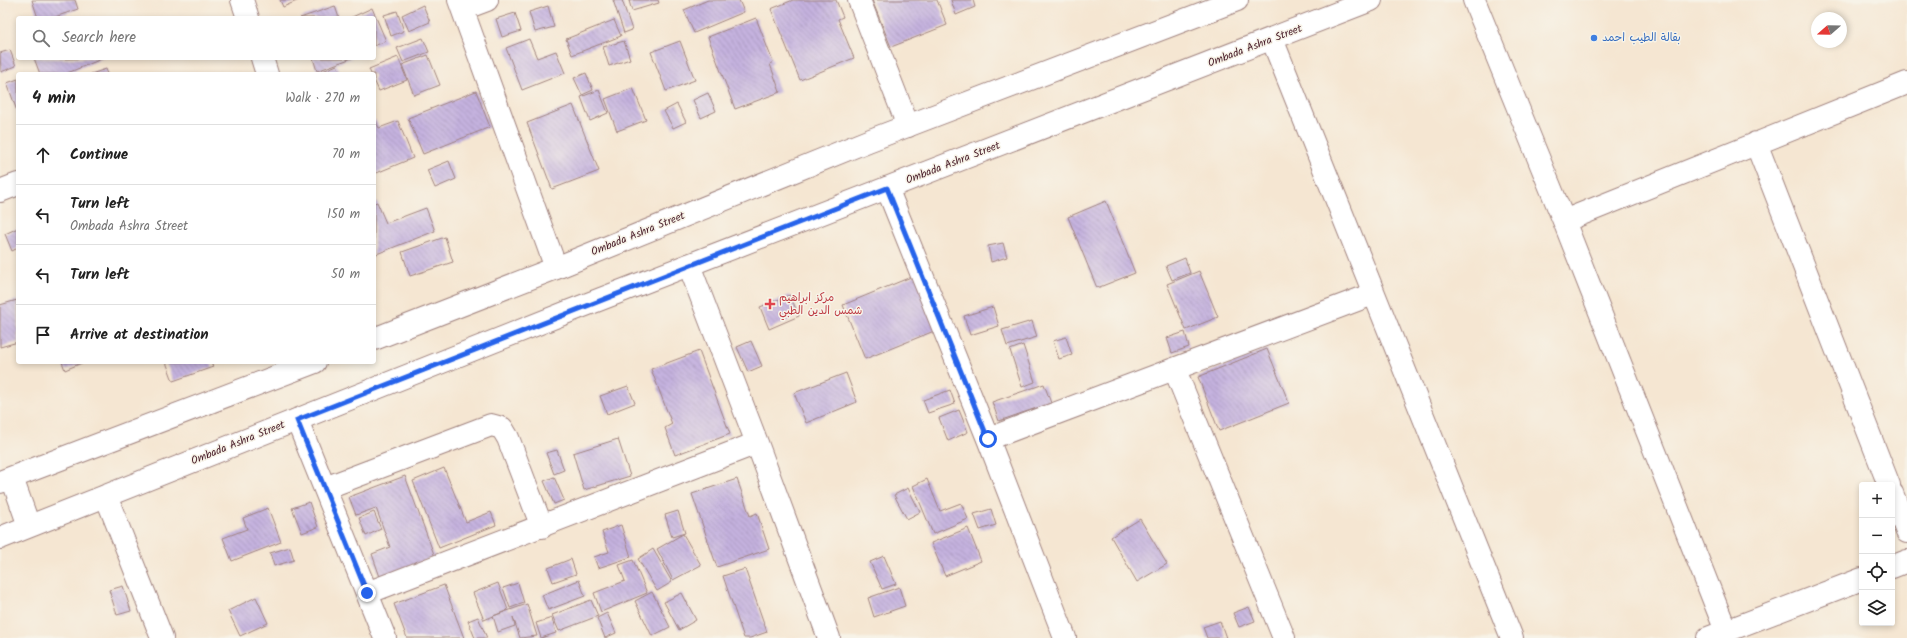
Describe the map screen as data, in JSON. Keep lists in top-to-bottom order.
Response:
{
  "streets": {
    "street": ["Ombada Ashra Street"]
  },
  "places": {
    "other": ["بقالة الطيب احمد"],
    "health": ["مركز ابراهيم شمس الدين الطبي"]
  },
  "north": "left",
  "page": {
    "search": "Search here",
    "heading": ["4 min", "Walk · 270 m"],
    "list": [
      ["Continue", "70 m"],
      ["Turn left", "Ombada Ashra Street", "150 m"],
      ["Turn left", "50 m"],
      "Arrive at destination"
    ],
    "map_buttons": ["+", "−"]
  }
}
